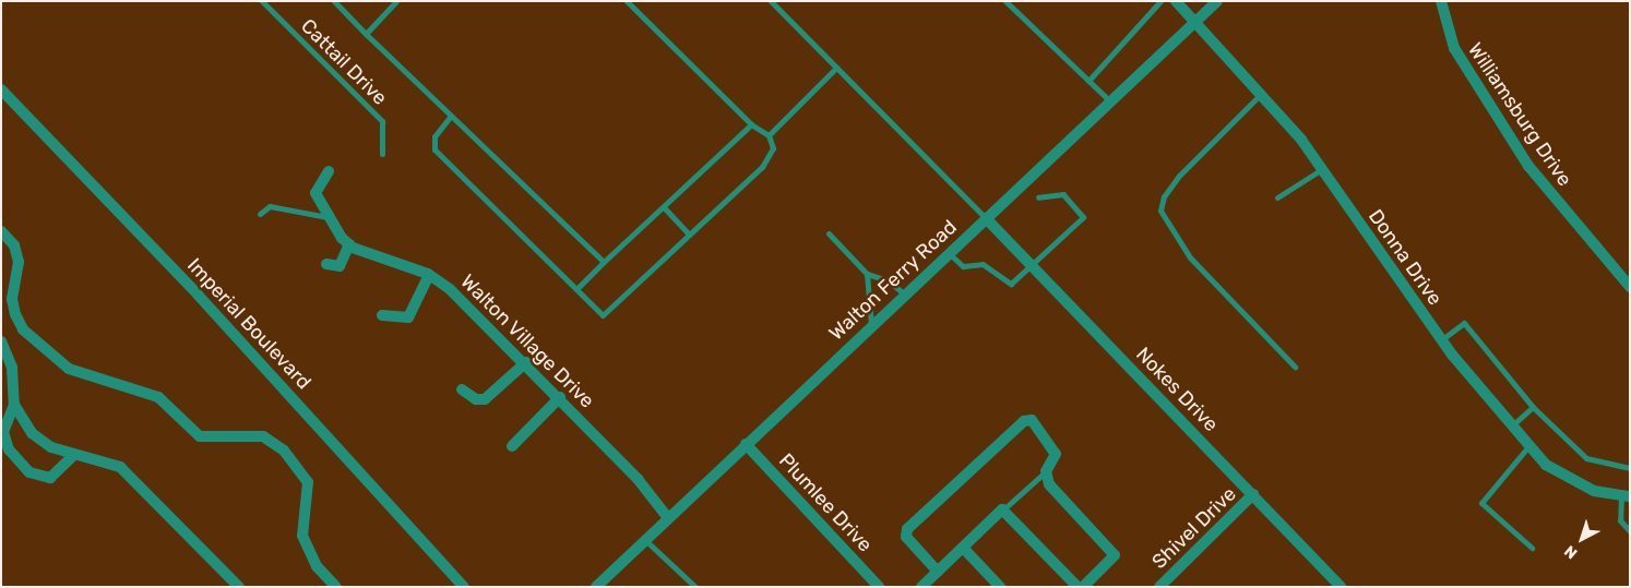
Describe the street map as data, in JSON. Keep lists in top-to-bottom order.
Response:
{
  "streets": {
    "street": [
      "Williamsburg Drive",
      "Donna Drive",
      "Walton Ferry Road",
      "Imperial Boulevard",
      "Walton Village Drive",
      "Nokes Drive",
      "Plumlee Drive",
      "Shivel Drive"
    ],
    "lane": ["Cattail Drive"]
  },
  "crossings": [
    ["Donna Drive", "Walton Ferry Road"],
    ["Walton Ferry Road", "Walton Village Drive"],
    ["Walton Ferry Road", "Nokes Drive"],
    ["Walton Ferry Road", "Plumlee Drive"],
    ["Nokes Drive", "Shivel Drive"]
  ],
  "north": "bottom left"
}
